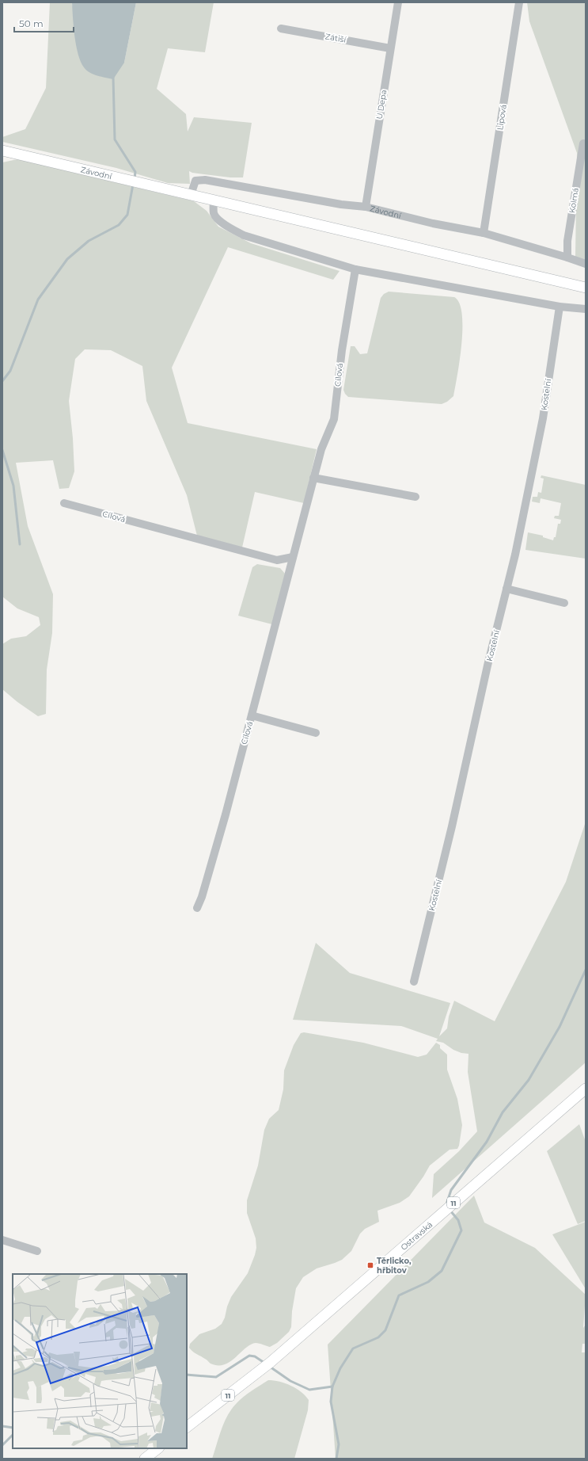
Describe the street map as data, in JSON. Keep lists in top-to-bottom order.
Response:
{
  "streets": {
    "main road": ["Závodní", "11", "Ostravská"],
    "street": [
      "Zátiší",
      "U Depa",
      "Lipová",
      "Kolmá",
      "Cílová",
      "Kostelní"
    ]
  },
  "crossings": [
    ["Zátiší", "U Depa"],
    ["U Depa", "Závodní"],
    ["Lipová", "Závodní"],
    ["Závodní", "Kolmá"]
  ],
  "places": {
    "transit": ["Těrlicko, hřbitov"]
  },
  "scale_bar": "50 m"
}
